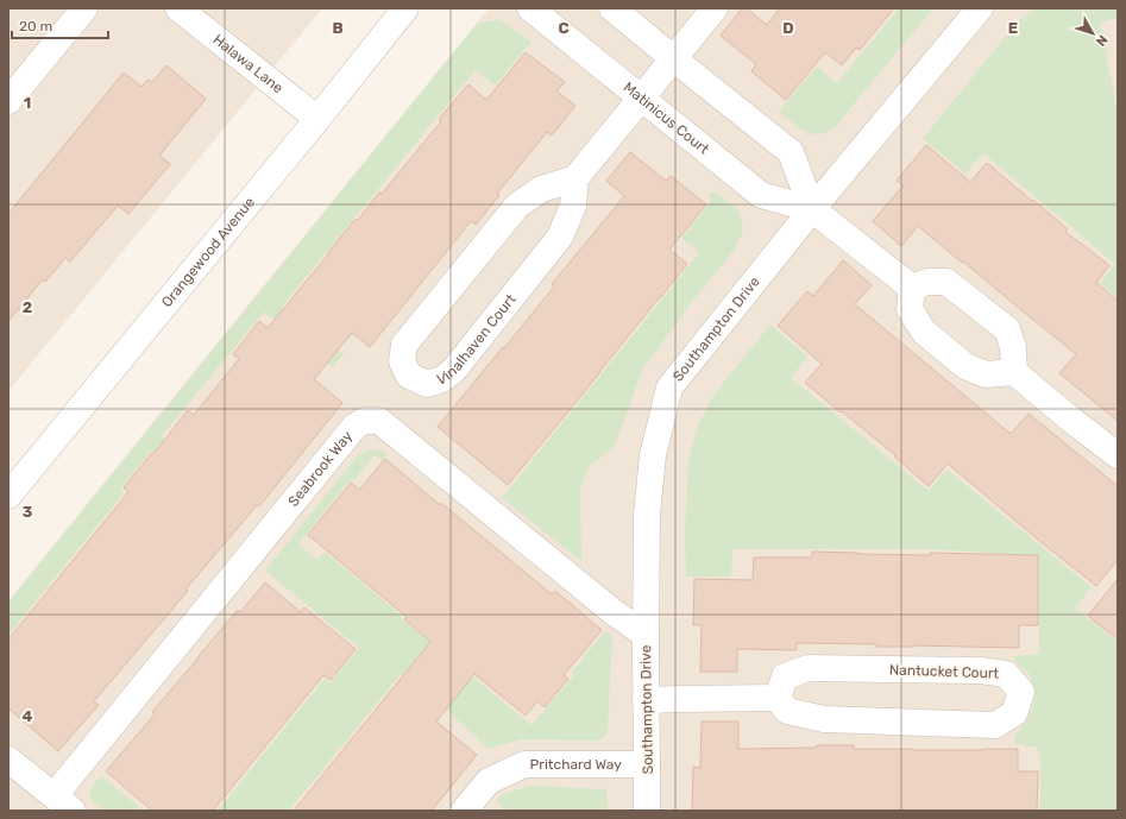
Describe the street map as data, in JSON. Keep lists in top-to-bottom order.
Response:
{
  "streets": {
    "street": [
      "Halawa Lane",
      "Matinicus Court",
      "Orangewood Avenue",
      "Southampton Drive",
      "Vinalhaven Court",
      "Seabrook Way",
      "Nantucket Court",
      "Pritchard Way"
    ]
  },
  "crossings": [
    ["Halawa Lane", "Orangewood Avenue"],
    ["Matinicus Court", "Southampton Drive"],
    ["Southampton Drive", "Seabrook Way"],
    ["Southampton Drive", "Pritchard Way"]
  ],
  "scale_bar": "20 m",
  "north": "bottom right",
  "grid": {
    "columns": [
      "B",
      "C",
      "D",
      "E"
    ],
    "rows": [
      "1",
      "2",
      "3",
      "4"
    ]
  }
}
